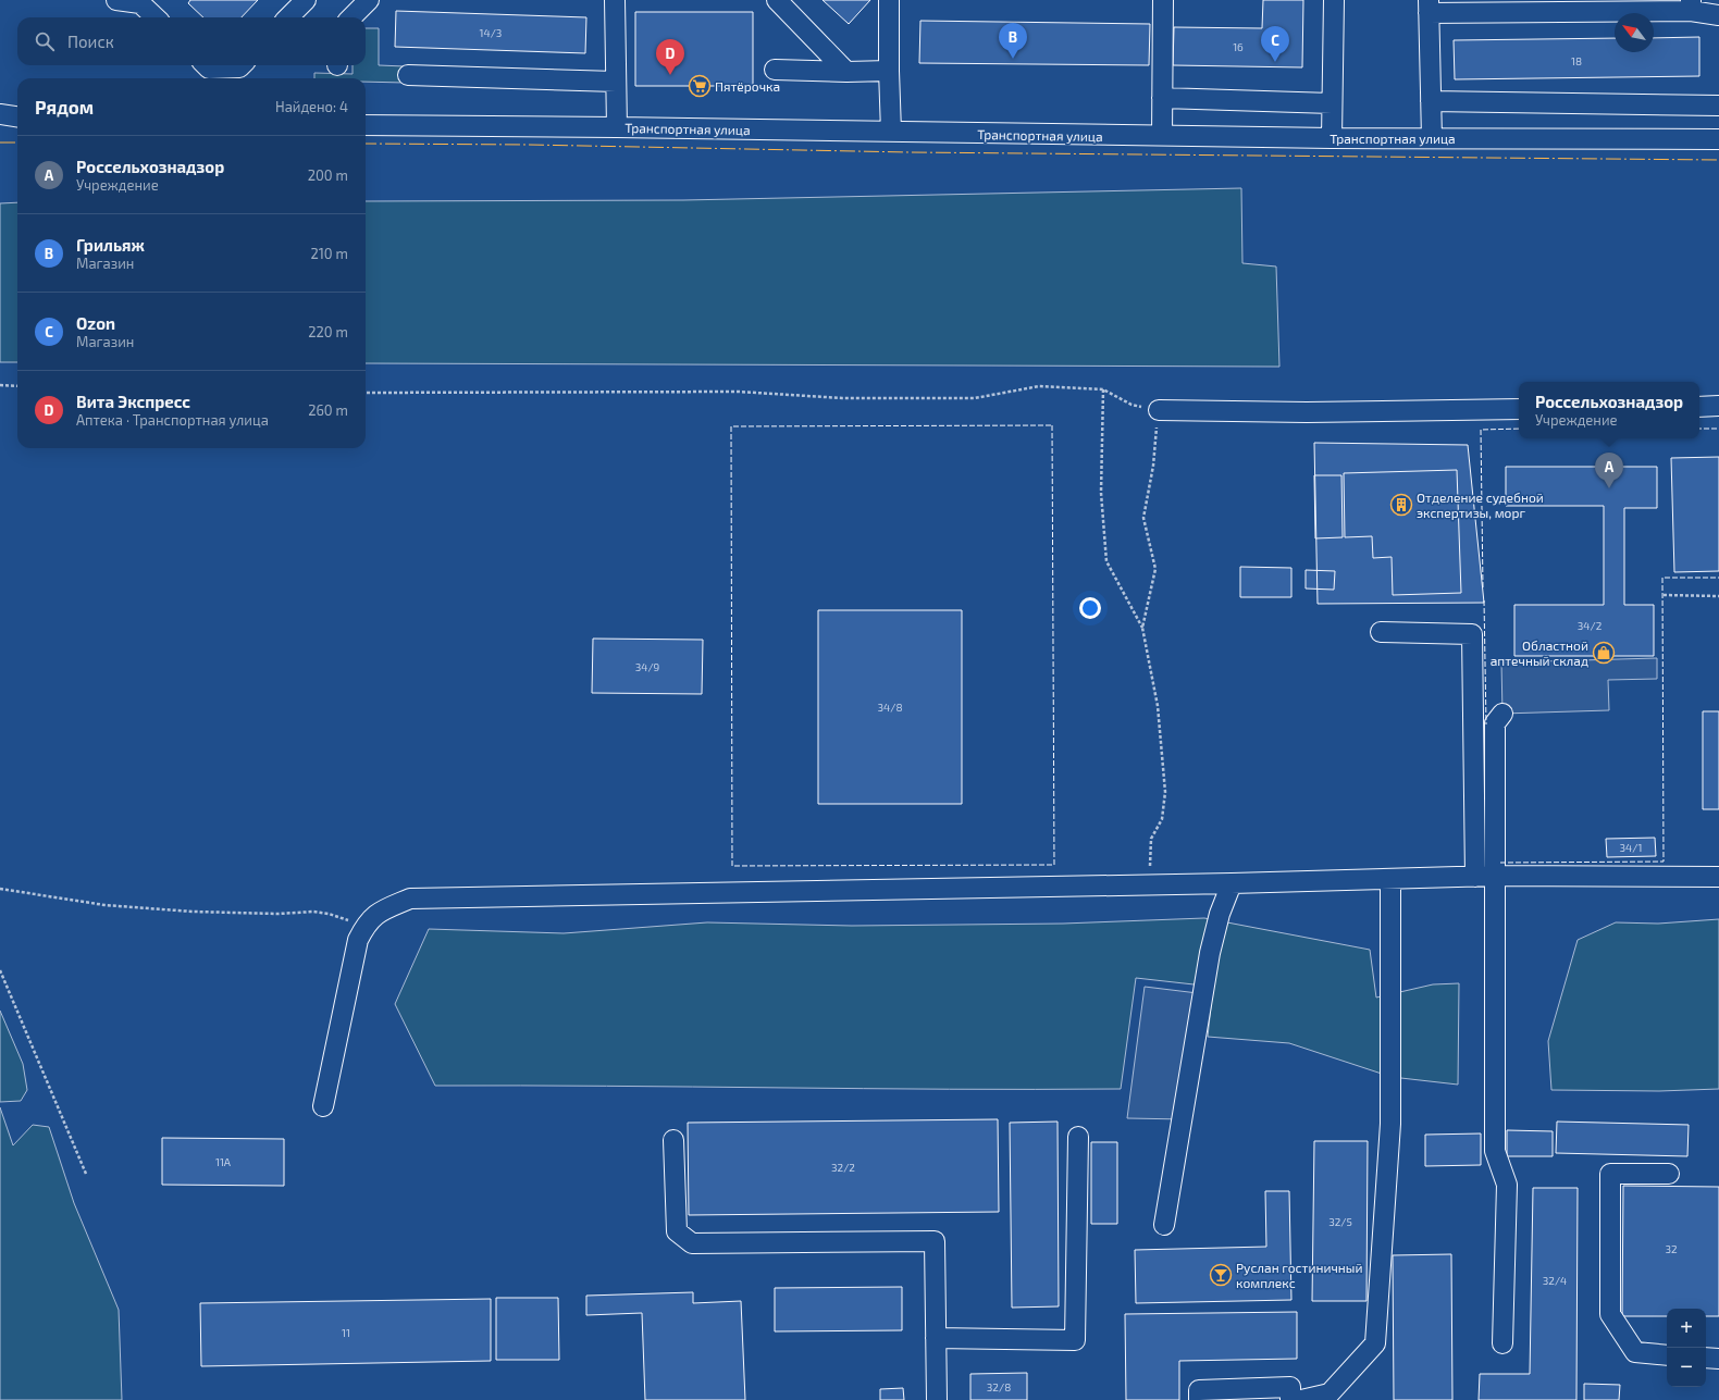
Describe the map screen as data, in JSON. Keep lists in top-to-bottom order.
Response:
{
  "streets": {
    "street": ["Транспортная улица"]
  },
  "places": {
    "supermarket": ["Пятёрочка"],
    "building": ["Отделение судебной экспертизы, морг"],
    "shop": ["Областной аптечный склад"],
    "bar": ["Руслан гостиничный комплекс"]
  },
  "house_numbers": [
    "14/3",
    "16",
    "18",
    "34/2",
    "34/9",
    "34/8",
    "34/1",
    "11А",
    "32/2",
    "32/5",
    "32",
    "32/4",
    "11",
    "32/8"
  ],
  "north": "top left",
  "page": {
    "search": "Поиск",
    "pins": [
      "B",
      "C",
      "D",
      "A"
    ],
    "heading": ["Рядом", "Найдено: 4"],
    "list": [
      {
        "mark": "A",
        "name": "Россельхознадзор",
        "note": "Учреждение",
        "value": "200 m"
      },
      {
        "mark": "B",
        "name": "Грильяж",
        "note": "Магазин",
        "value": "210 m"
      },
      {
        "mark": "C",
        "name": "Ozon",
        "note": "Магазин",
        "value": "220 m"
      },
      {
        "mark": "D",
        "name": "Вита Экспресс",
        "note": "Аптека · Транспортная улица",
        "value": "260 m"
      }
    ],
    "popup": ["Россельхознадзор", "Учреждение"],
    "map_buttons": ["+", "−"]
  }
}
